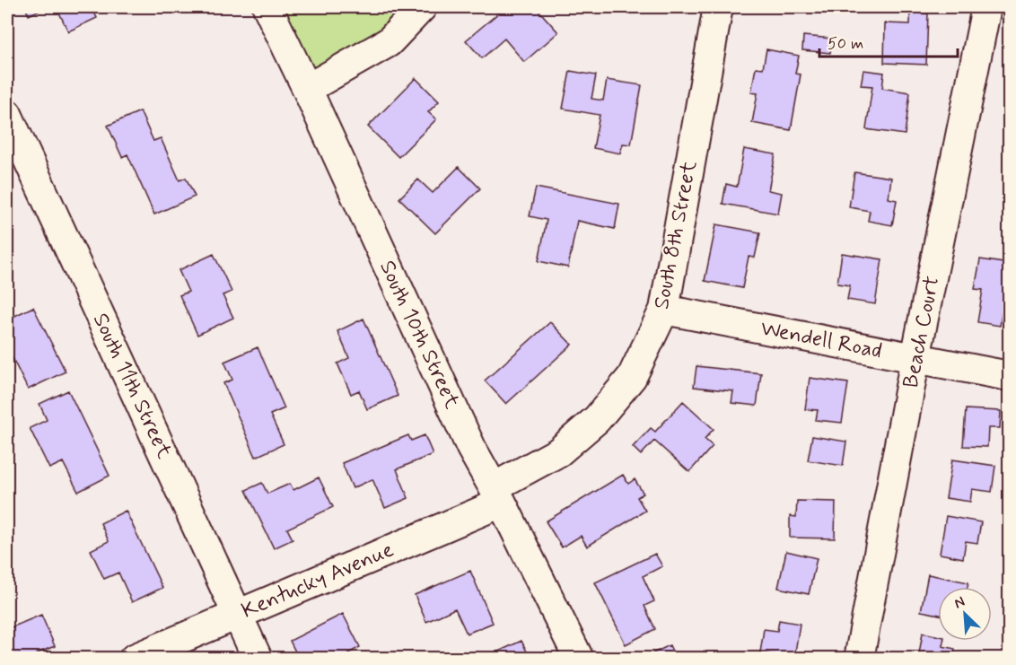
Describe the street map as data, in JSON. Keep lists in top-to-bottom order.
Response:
{
  "streets": {
    "street": [
      "South 8th Street",
      "Beach Court",
      "South 10th Street",
      "Wendell Road",
      "South 11th Street",
      "Kentucky Avenue"
    ]
  },
  "crossings": [
    ["South 8th Street", "South 10th Street"],
    ["South 8th Street", "Wendell Road"],
    ["South 8th Street", "Kentucky Avenue"],
    ["Beach Court", "Wendell Road"],
    ["South 10th Street", "Kentucky Avenue"],
    ["South 11th Street", "Kentucky Avenue"]
  ],
  "scale_bar": "50 m",
  "north": "top left"
}
